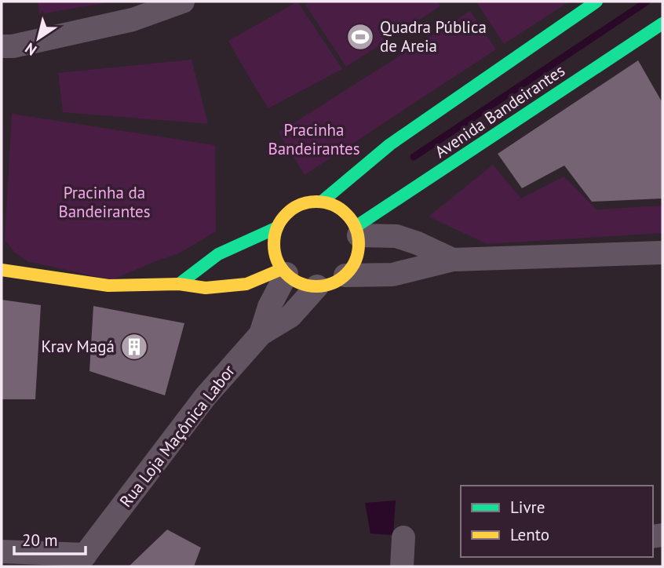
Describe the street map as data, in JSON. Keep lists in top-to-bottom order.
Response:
{
  "streets": {
    "street": ["Avenida Bandeirantes", "Rua Loja Maçônica Labor"]
  },
  "crossings": [
    ["Avenida Bandeirantes", "Rua Loja Maçônica Labor"]
  ],
  "parks": ["Pracinha Bandeirantes", "Pracinha da Bandeirantes"],
  "places": {
    "sports": ["Quadra Pública de Areia"],
    "building": ["Krav Magá"]
  },
  "legend": ["Livre", "Lento"],
  "scale_bar": "20 m",
  "north": "bottom left"
}
